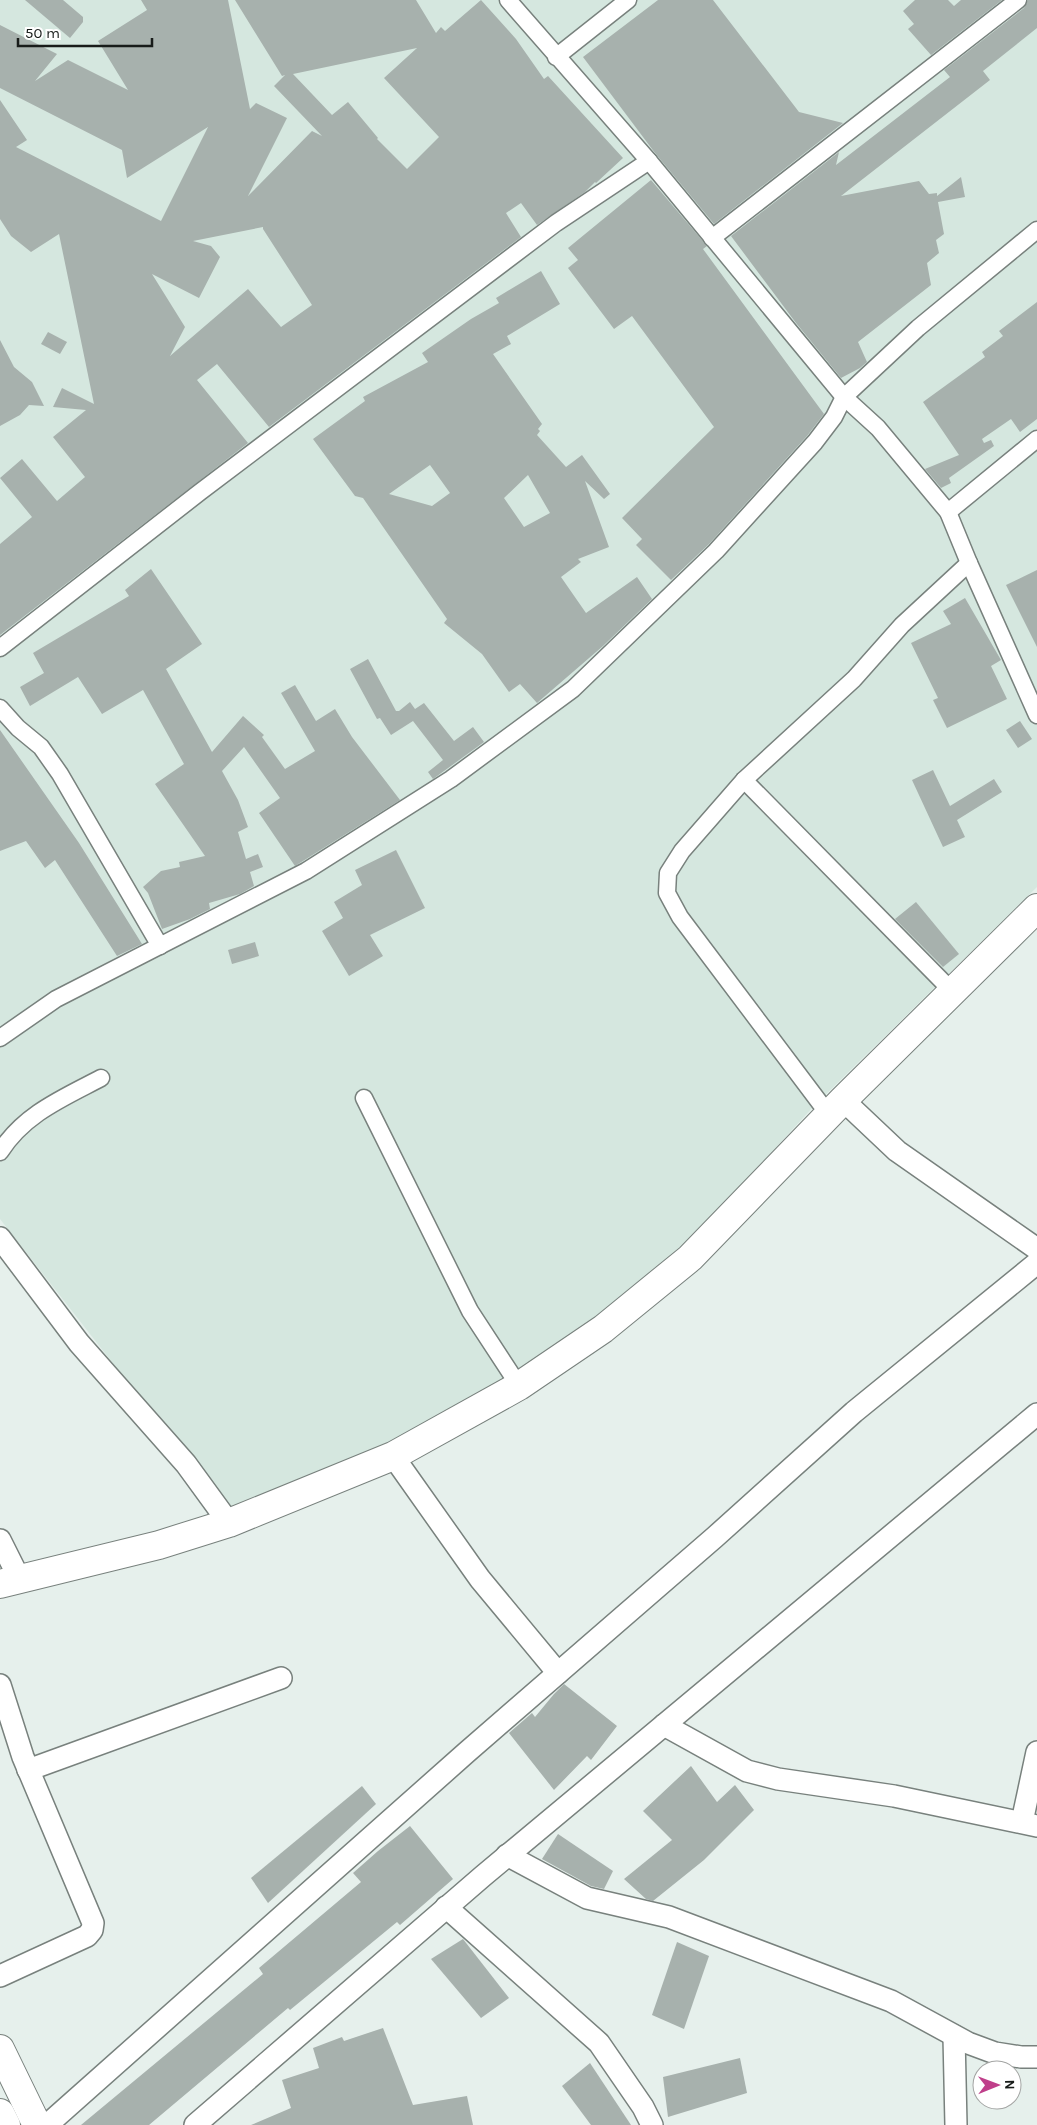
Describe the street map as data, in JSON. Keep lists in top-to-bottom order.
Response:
{
  "scale_bar": "50 m",
  "north": "right"
}
